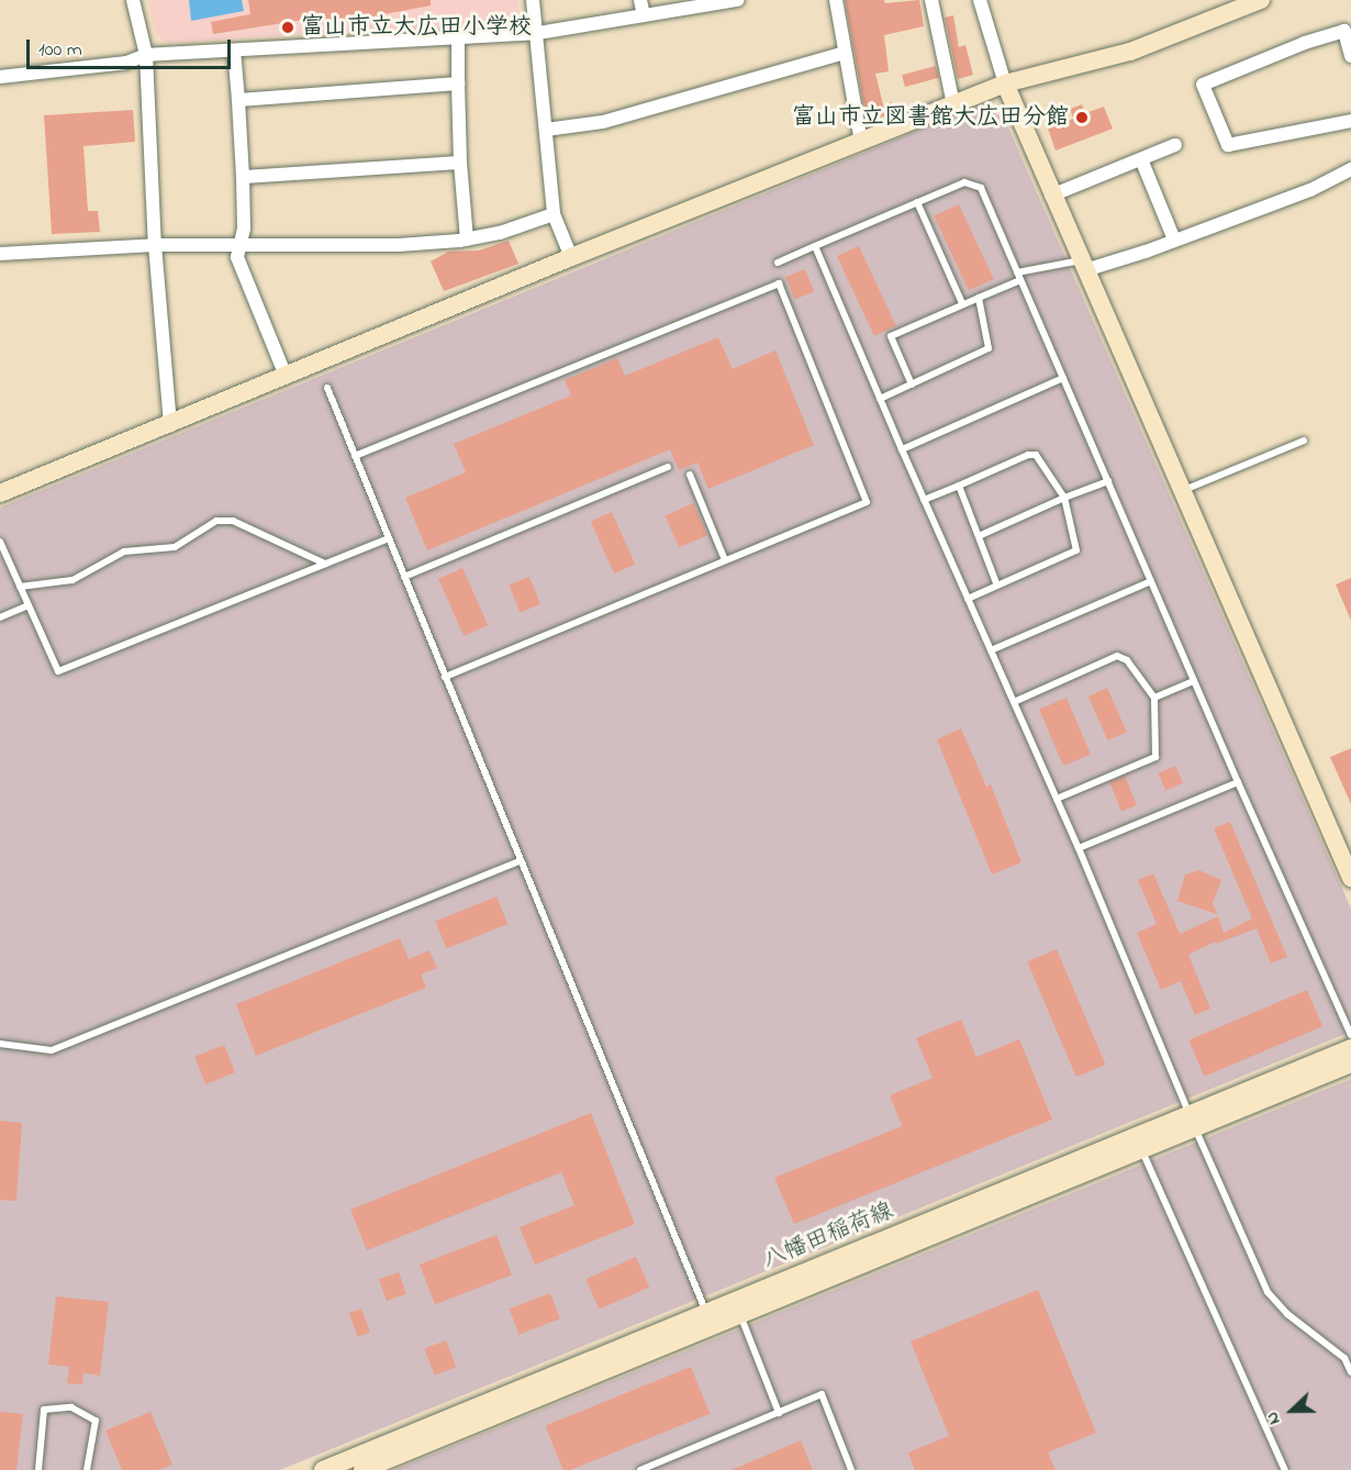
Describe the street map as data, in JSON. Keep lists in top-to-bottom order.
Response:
{
  "streets": {
    "street": ["八幡田稲荷線"]
  },
  "places": ["富山市立大広田小学校", "富山市立図書館大広田分館"],
  "scale_bar": "100 m",
  "north": "left"
}
